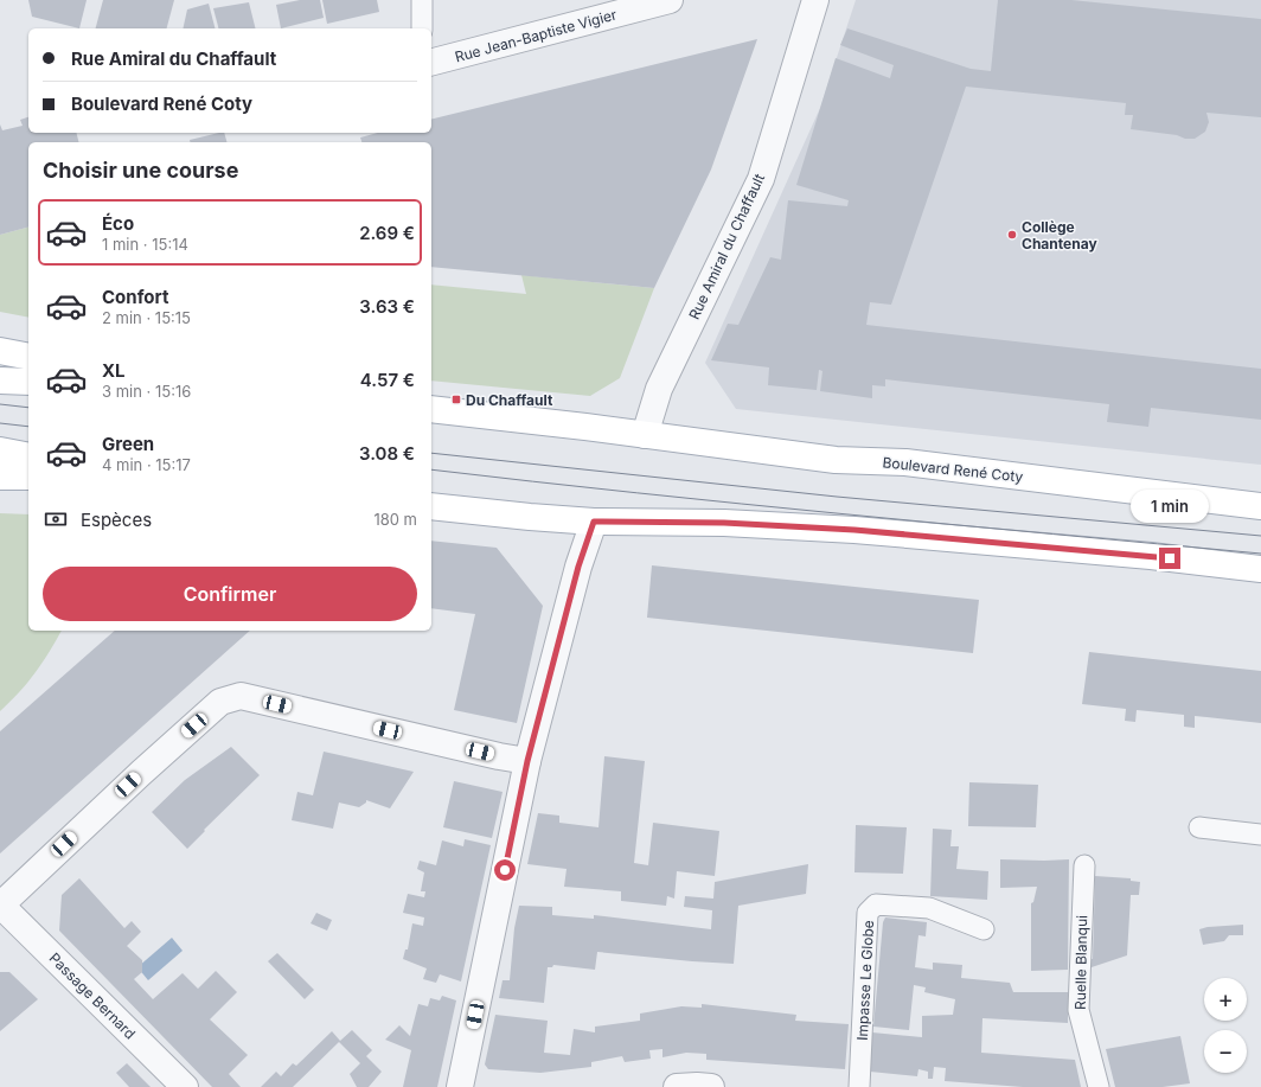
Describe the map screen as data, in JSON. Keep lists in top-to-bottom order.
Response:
{
  "streets": {
    "main road": ["Boulevard René Coty"],
    "street": ["Rue Jean-Baptiste Vigier", "Rue Amiral du Chaffault", "Passage Bernard"],
    "lane": ["Ruelle Blanqui", "Impasse Le Globe"]
  },
  "crossings": [
    ["Rue Amiral du Chaffault", "Boulevard René Coty"]
  ],
  "places": {
    "other": ["Collège Chantenay"],
    "transit": ["Du Chaffault"]
  },
  "page": {
    "banner": ["Rue Amiral du Chaffault", "Boulevard René Coty"],
    "heading": "Choisir une course",
    "list": [
      {
        "name": "Éco",
        "note": "1 min · 15:14",
        "value": "2.69 €"
      },
      {
        "name": "Confort",
        "note": "2 min · 15:15",
        "value": "3.63 €"
      },
      {
        "name": "XL",
        "note": "3 min · 15:16",
        "value": "4.57 €"
      },
      {
        "name": "Green",
        "note": "4 min · 15:17",
        "value": "3.08 €"
      }
    ],
    "bubble": "1 min",
    "pay": ["Espèces", "180 m"],
    "buttons": "Confirmer",
    "map_buttons": ["+", "−"]
  }
}
